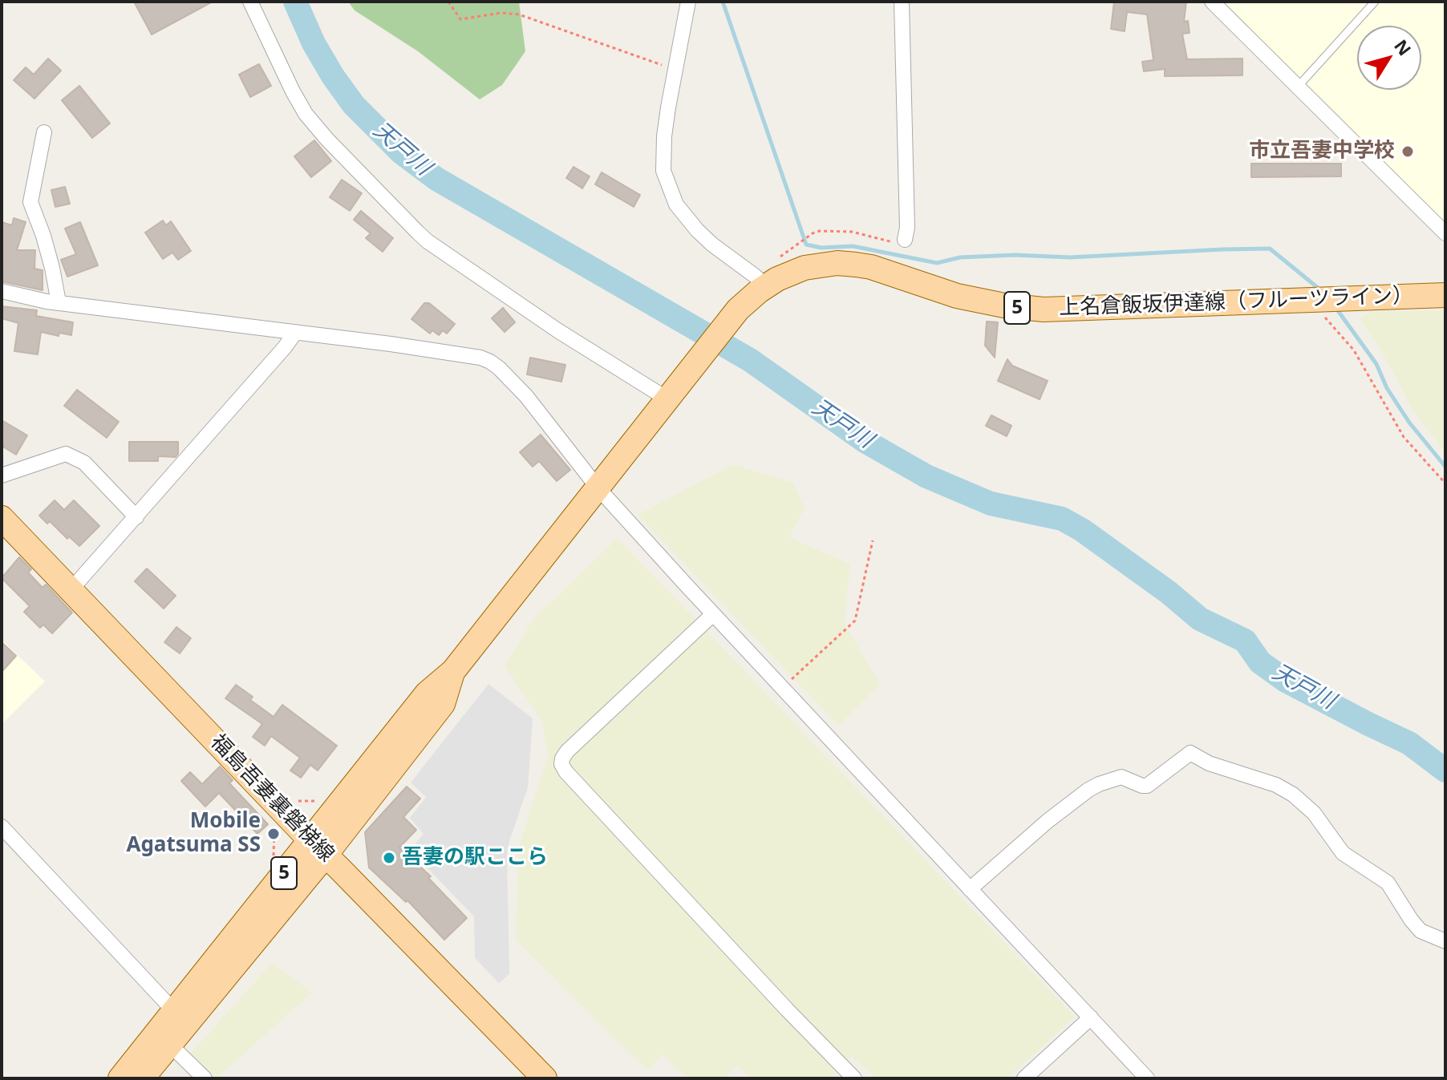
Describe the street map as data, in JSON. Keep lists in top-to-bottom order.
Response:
{
  "streets": {
    "main road": ["上名倉飯坂伊達線（フルーツライン）", "5", "福島吾妻裏磐梯線"]
  },
  "crossings": [
    ["上名倉飯坂伊達線（フルーツライン）", "5"],
    ["5", "福島吾妻裏磐梯線"]
  ],
  "water": ["天戸川"],
  "places": ["市立吾妻中学校", "Mobile Agatsuma SS", "吾妻の駅ここら"],
  "north": "top right"
}
